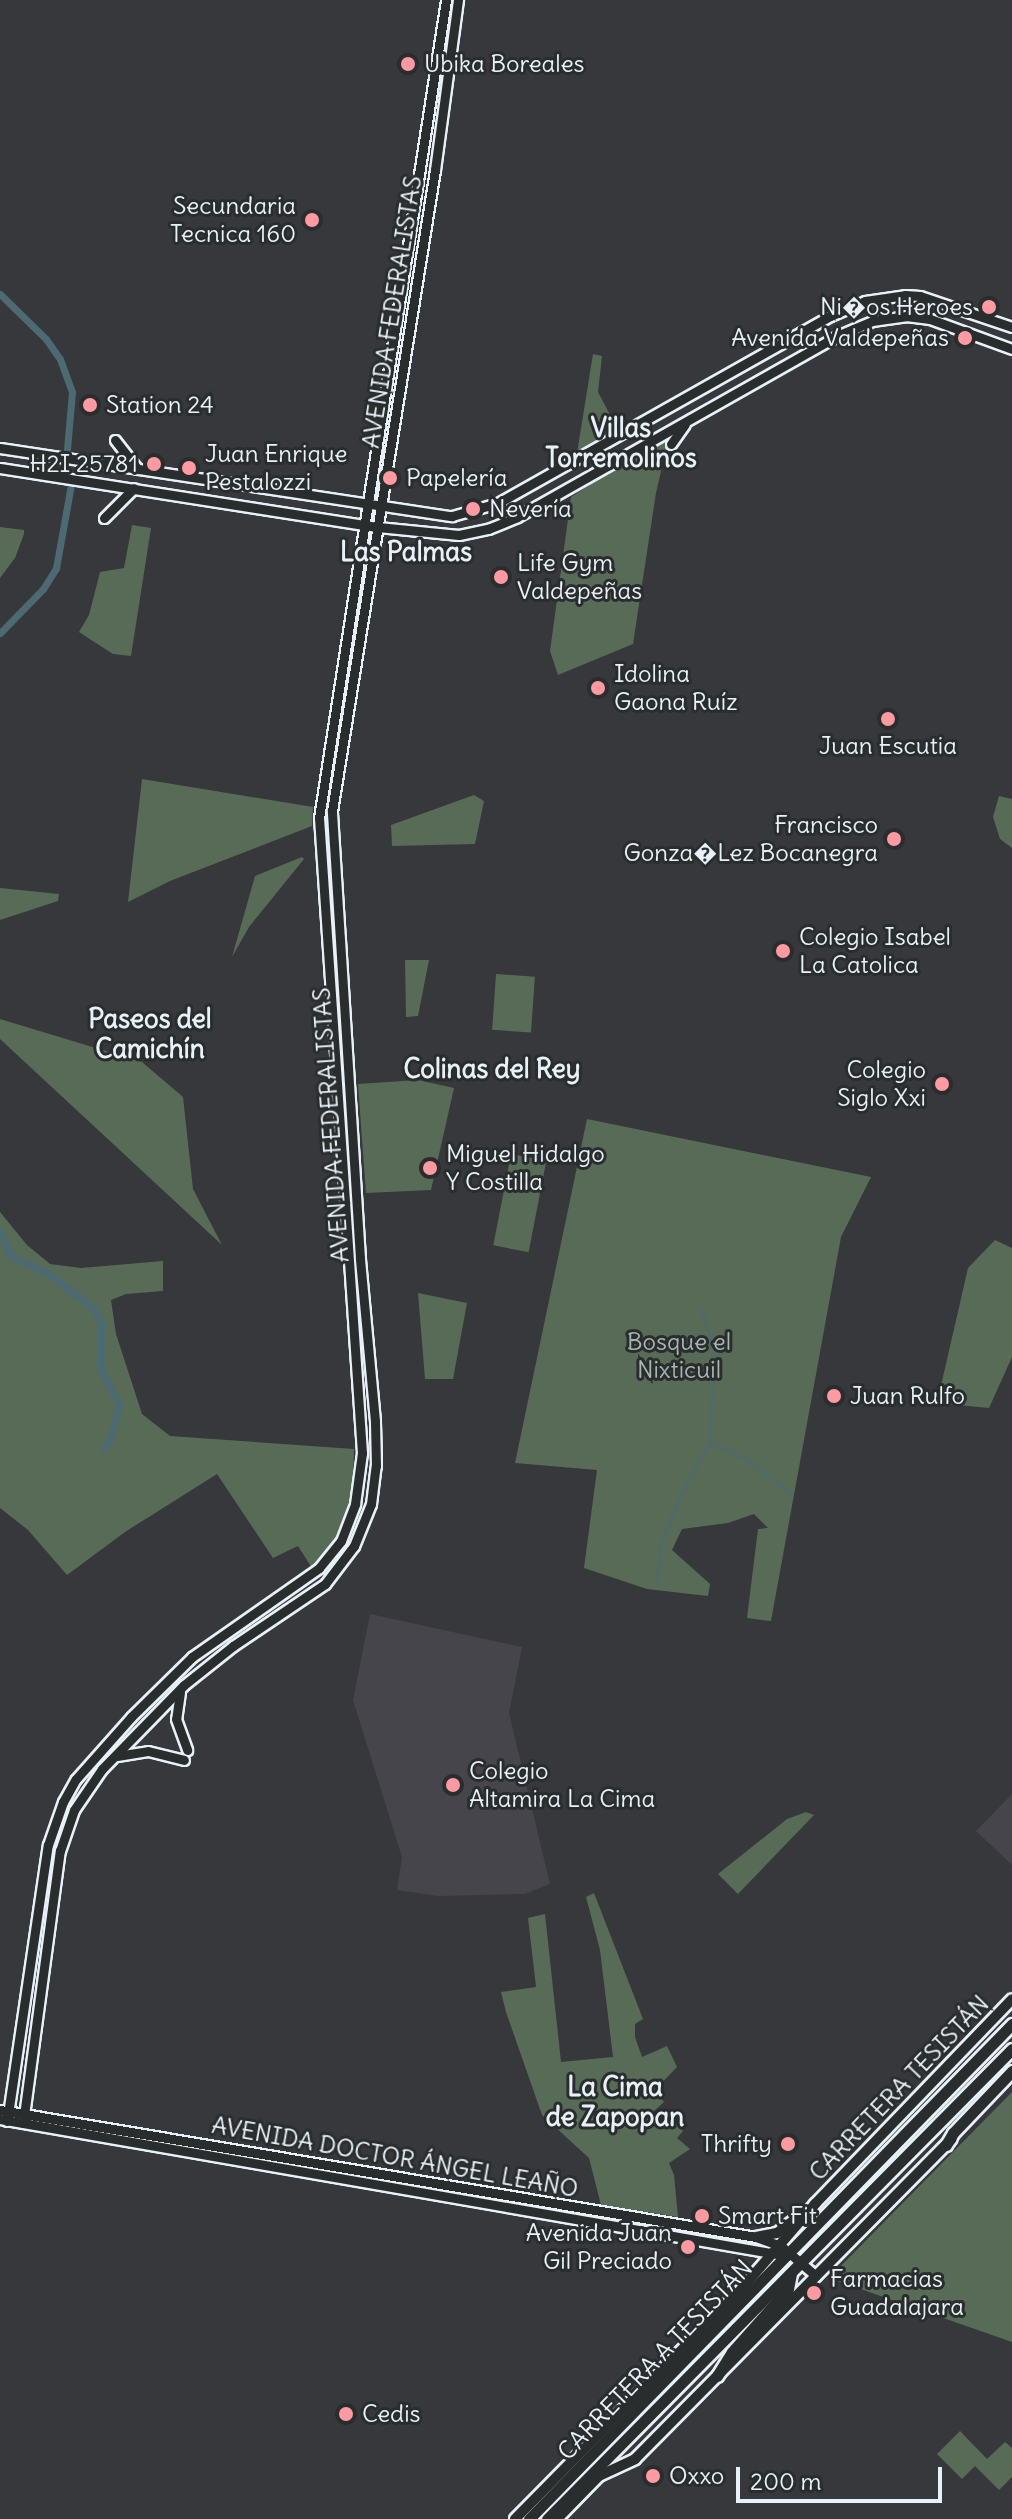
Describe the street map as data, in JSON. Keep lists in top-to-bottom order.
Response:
{
  "streets": {
    "main road": ["CARRETERA TESISTÁN", "CARRETERA A TESISTÁN"],
    "street": ["AVENIDA FEDERALISTAS", "AVENIDA DOCTOR ÁNGEL LEAÑO"]
  },
  "crossings": [
    ["AVENIDA FEDERALISTAS", "AVENIDA DOCTOR ÁNGEL LEAÑO"],
    ["AVENIDA DOCTOR ÁNGEL LEAÑO", "CARRETERA A TESISTÁN"]
  ],
  "districts": [
    "Villas Torremolinos",
    "Las Palmas",
    "Paseos del Camichín",
    "Colinas del Rey",
    "La Cima de Zapopan"
  ],
  "parks": ["Bosque el Nixticuil"],
  "places": [
    "Ubika Boreales",
    "Secundaria Tecnica 160",
    "Ni�os Heroes",
    "Avenida Valdepeñas",
    "Station 24",
    "H2I 25781",
    "Juan Enrique Pestalozzi",
    "Papelería",
    "Nevería",
    "Life Gym Valdepeñas",
    "Idolina Gaona Ruíz",
    "Juan Escutia",
    "Francisco Gonza�Lez Bocanegra",
    "Colegio Isabel La Catolica",
    "Colegio Siglo Xxi",
    "Miguel Hidalgo Y Costilla",
    "Juan Rulfo",
    "Colegio Altamira La Cima",
    "Thrifty",
    "Smart Fit",
    "Avenida Juan Gil Preciado",
    "Farmacias Guadalajara",
    "Cedis",
    "Oxxo"
  ],
  "scale_bar": "200 m"
}
